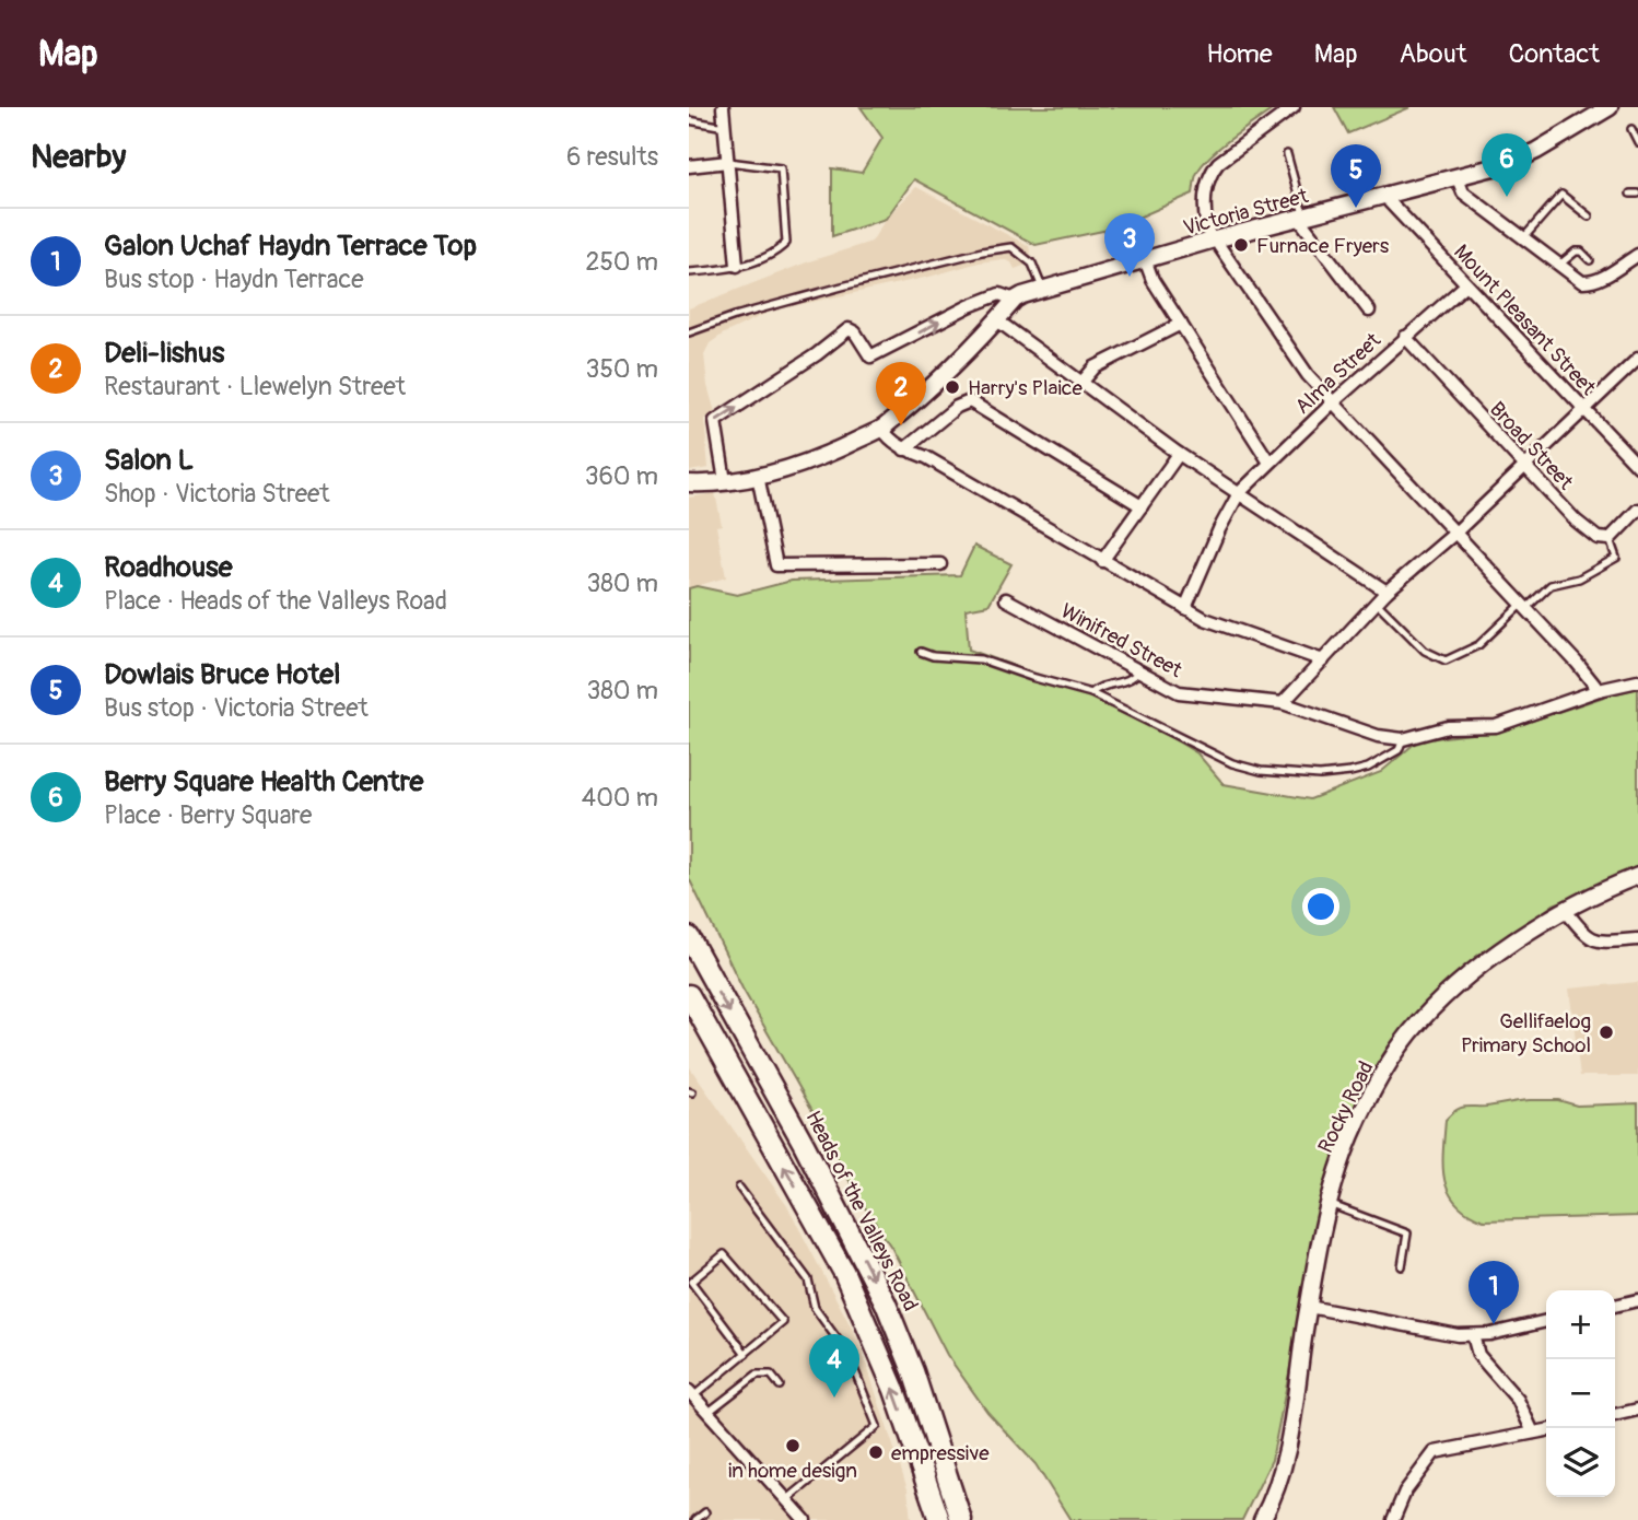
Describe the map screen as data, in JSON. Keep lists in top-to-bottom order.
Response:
{
  "streets": {
    "highway": ["Heads of the Valleys Road"],
    "street": [
      "Victoria Street",
      "Mount Pleasant Street",
      "Alma Street",
      "Broad Street",
      "Winifred Street",
      "Rocky Road"
    ]
  },
  "crossings": [
    ["Victoria Street", "Mount Pleasant Street"],
    ["Mount Pleasant Street", "Alma Street"],
    ["Alma Street", "Broad Street"]
  ],
  "places": [
    "Furnace Fryers",
    "Harry's Plaice",
    "Gellifaelog Primary School",
    "in home design",
    "empressive"
  ],
  "page": {
    "header": "Map",
    "nav": [
      "Home",
      "Map",
      "About",
      "Contact"
    ],
    "heading": ["Nearby", "6 results"],
    "pins": [
      "6",
      "5",
      "3",
      "2",
      "1",
      "4"
    ],
    "list": [
      {
        "mark": "1",
        "name": "Galon Uchaf Haydn Terrace Top",
        "note": "Bus stop · Haydn Terrace",
        "value": "250 m"
      },
      {
        "mark": "2",
        "name": "Deli-lishus",
        "note": "Restaurant · Llewelyn Street",
        "value": "350 m"
      },
      {
        "mark": "3",
        "name": "Salon L",
        "note": "Shop · Victoria Street",
        "value": "360 m"
      },
      {
        "mark": "4",
        "name": "Roadhouse",
        "note": "Place · Heads of the Valleys Road",
        "value": "380 m"
      },
      {
        "mark": "5",
        "name": "Dowlais Bruce Hotel",
        "note": "Bus stop · Victoria Street",
        "value": "380 m"
      },
      {
        "mark": "6",
        "name": "Berry Square Health Centre",
        "note": "Place · Berry Square",
        "value": "400 m"
      }
    ],
    "map_buttons": ["+", "−"]
  }
}
